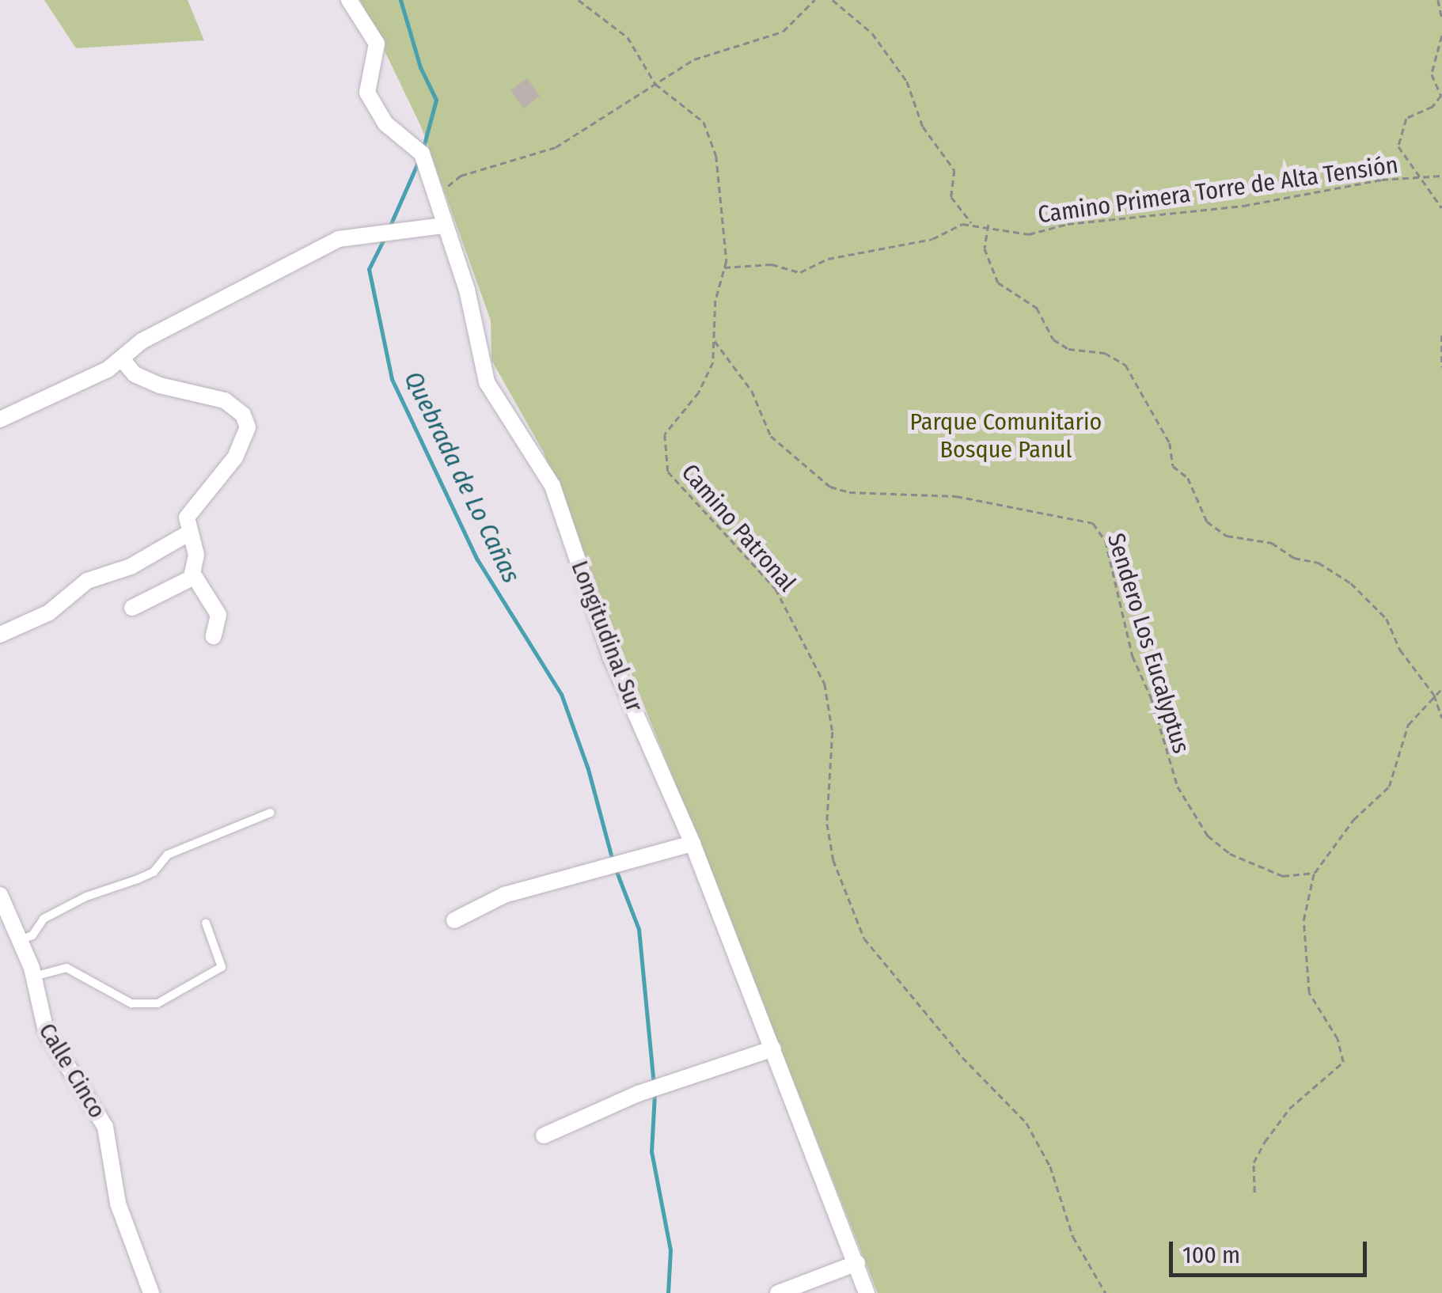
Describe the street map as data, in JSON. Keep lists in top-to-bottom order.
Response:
{
  "streets": {
    "street": ["Longitudinal Sur", "Calle Cinco"],
    "path": ["Camino Primera Torre de Alta Tensión", "Camino Patronal", "Sendero Los Eucalyptus"]
  },
  "crossings": [
    ["Camino Primera Torre de Alta Tensión", "Camino Patronal"],
    ["Camino Patronal", "Sendero Los Eucalyptus"]
  ],
  "water": ["Quebrada de Lo Cañas"],
  "parks": ["Parque Comunitario Bosque Panul"],
  "scale_bar": "100 m"
}
